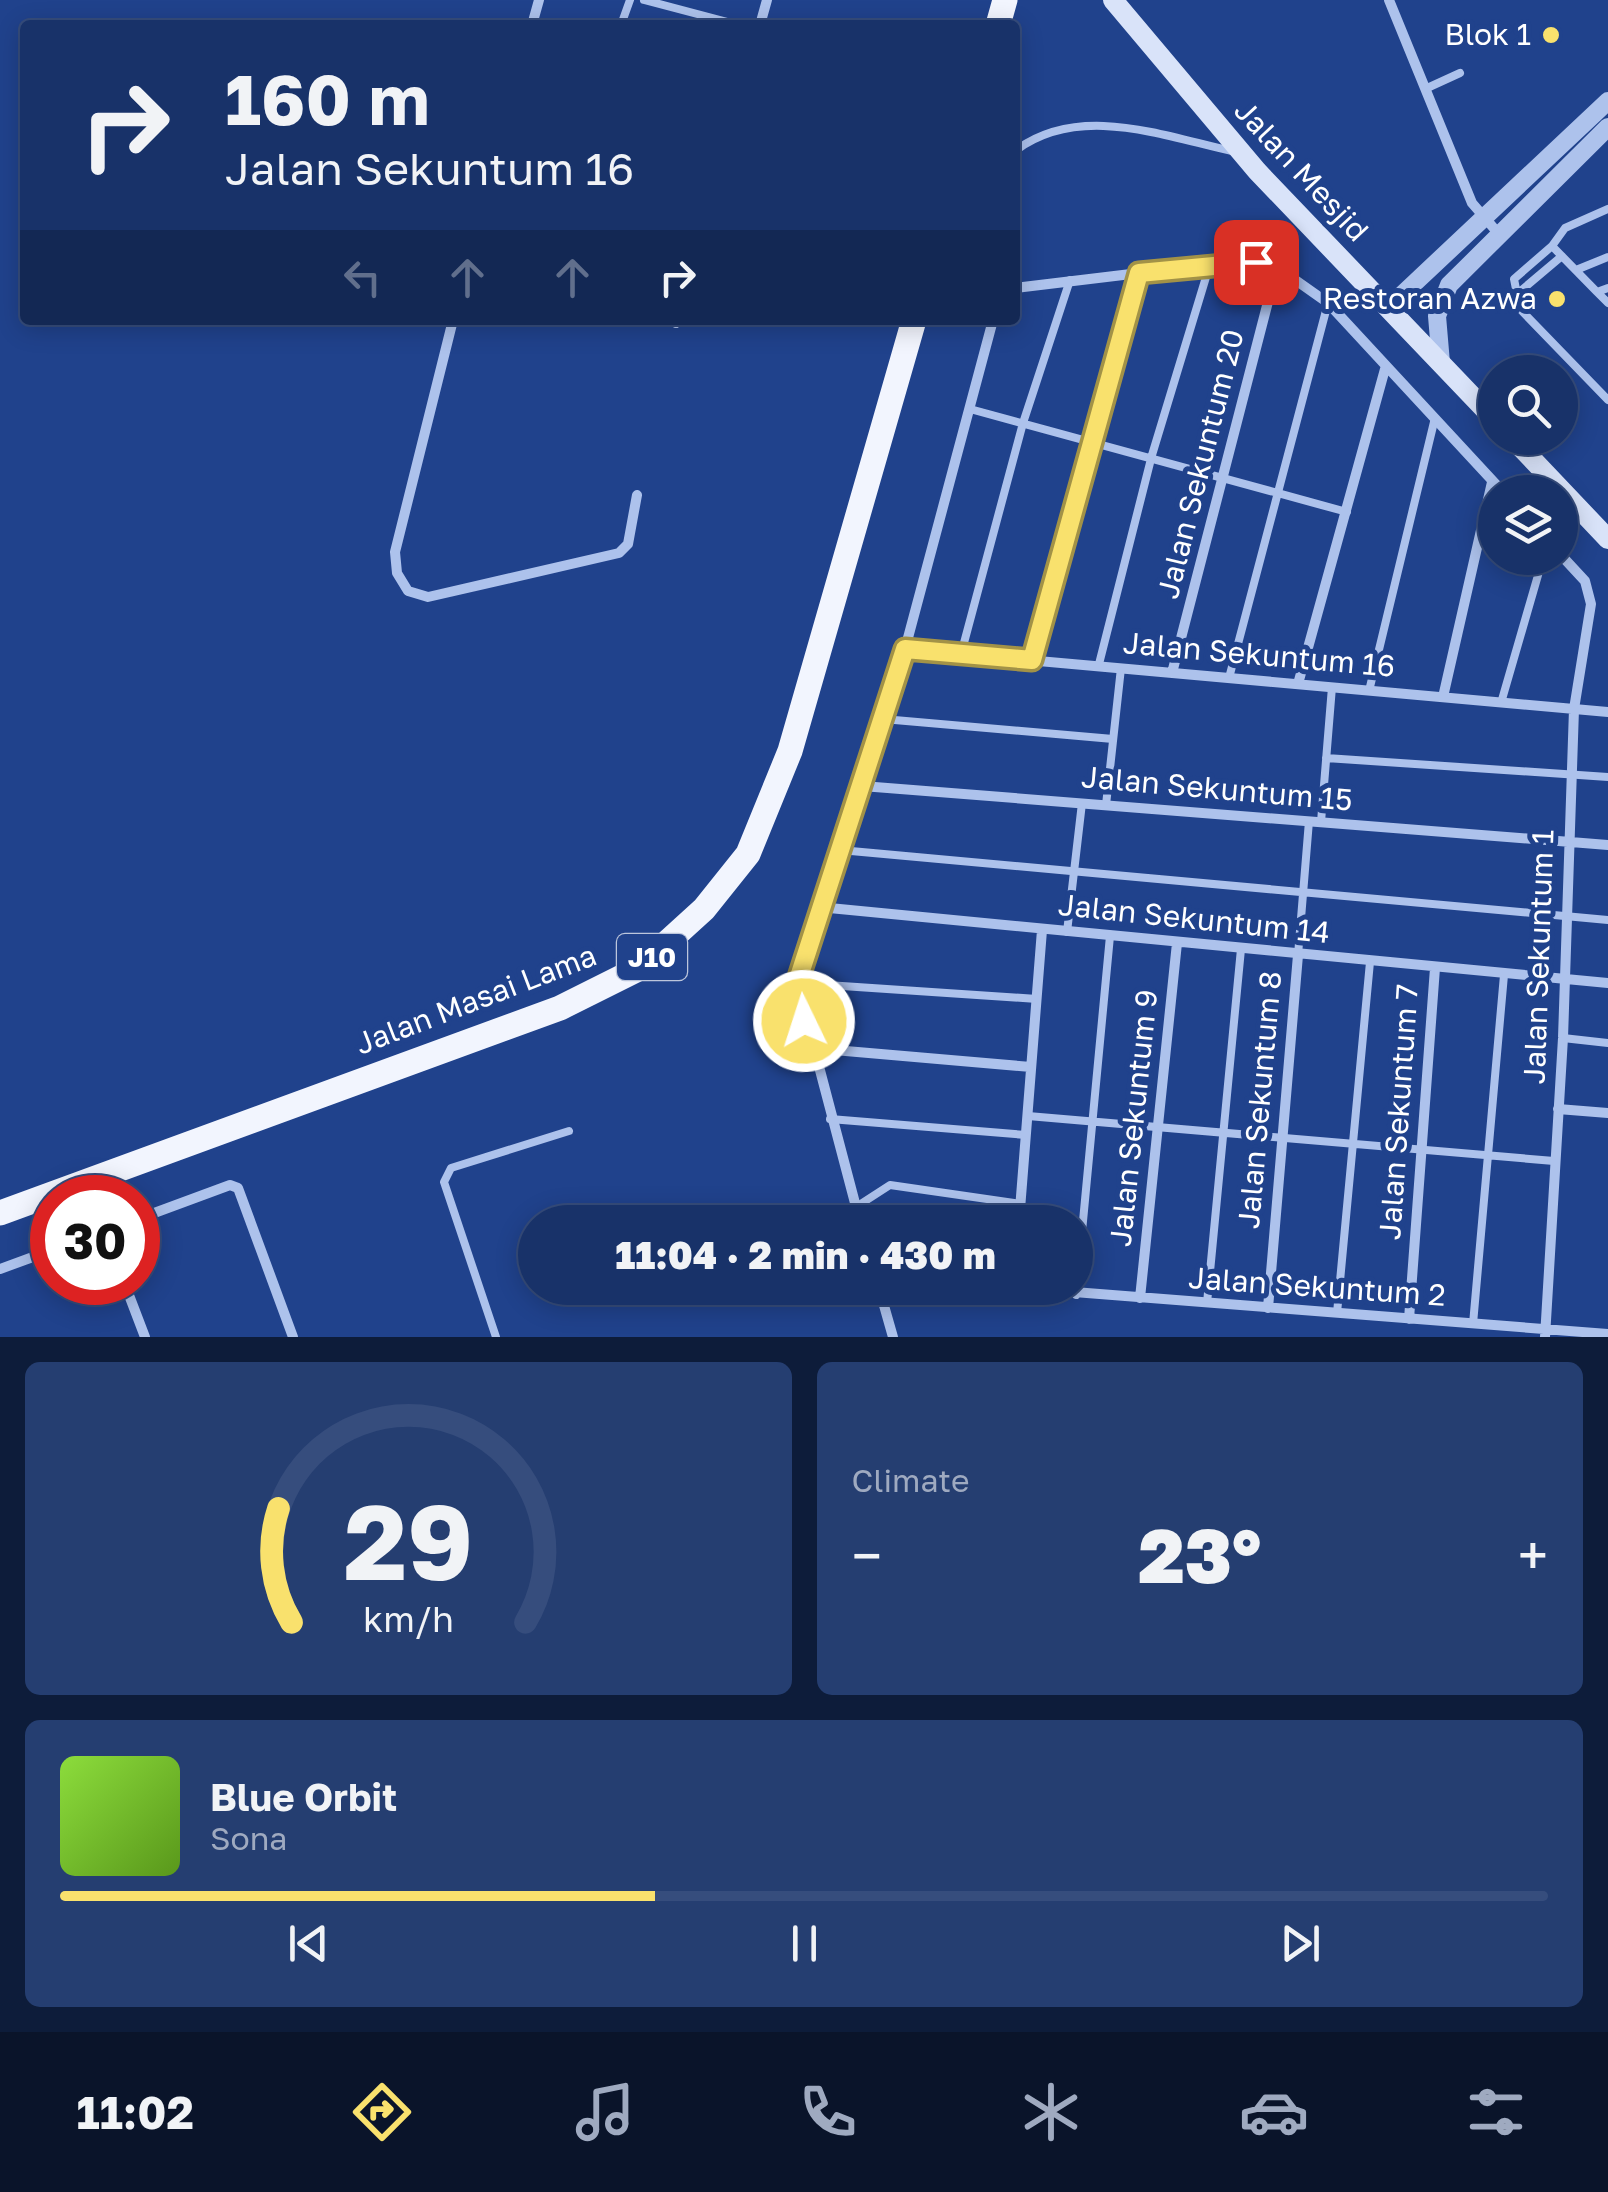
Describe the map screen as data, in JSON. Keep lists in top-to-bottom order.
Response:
{
  "streets": {
    "main road": ["Jalan Mesjid", "J10", "Jalan Masai Lama"],
    "street": [
      "Jalan Sekuntum 20",
      "Jalan Sekuntum 16",
      "Jalan Sekuntum 15",
      "Jalan Sekuntum 14",
      "Jalan Sekuntum 1",
      "Jalan Sekuntum 8",
      "Jalan Sekuntum 7",
      "Jalan Sekuntum 9",
      "Jalan Sekuntum 2"
    ]
  },
  "crossings": [
    ["Jalan Sekuntum 20", "Jalan Sekuntum 16"],
    ["Jalan Sekuntum 16", "Jalan Sekuntum 1"],
    ["Jalan Sekuntum 15", "Jalan Sekuntum 1"],
    ["Jalan Sekuntum 14", "Jalan Sekuntum 1"],
    ["Jalan Sekuntum 14", "Jalan Sekuntum 8"],
    ["Jalan Sekuntum 14", "Jalan Sekuntum 7"],
    ["Jalan Sekuntum 14", "Jalan Sekuntum 9"],
    ["Jalan Sekuntum 1", "Jalan Sekuntum 2"],
    ["Jalan Sekuntum 8", "Jalan Sekuntum 2"],
    ["Jalan Sekuntum 7", "Jalan Sekuntum 2"],
    ["Jalan Sekuntum 9", "Jalan Sekuntum 2"]
  ],
  "places": ["Blok 1", "Restoran Azwa"],
  "page": {
    "turn": ["160 m", "Jalan Sekuntum 16"],
    "limit": "30",
    "trip": "11:04 · 2 min · 430 m",
    "tile": "Climate",
    "heat": ["−", "23°", "+"],
    "song": ["Blue Orbit", "Sona"],
    "tabs": "11:02",
    "gauge": ["29", "km/h"]
  }
}
